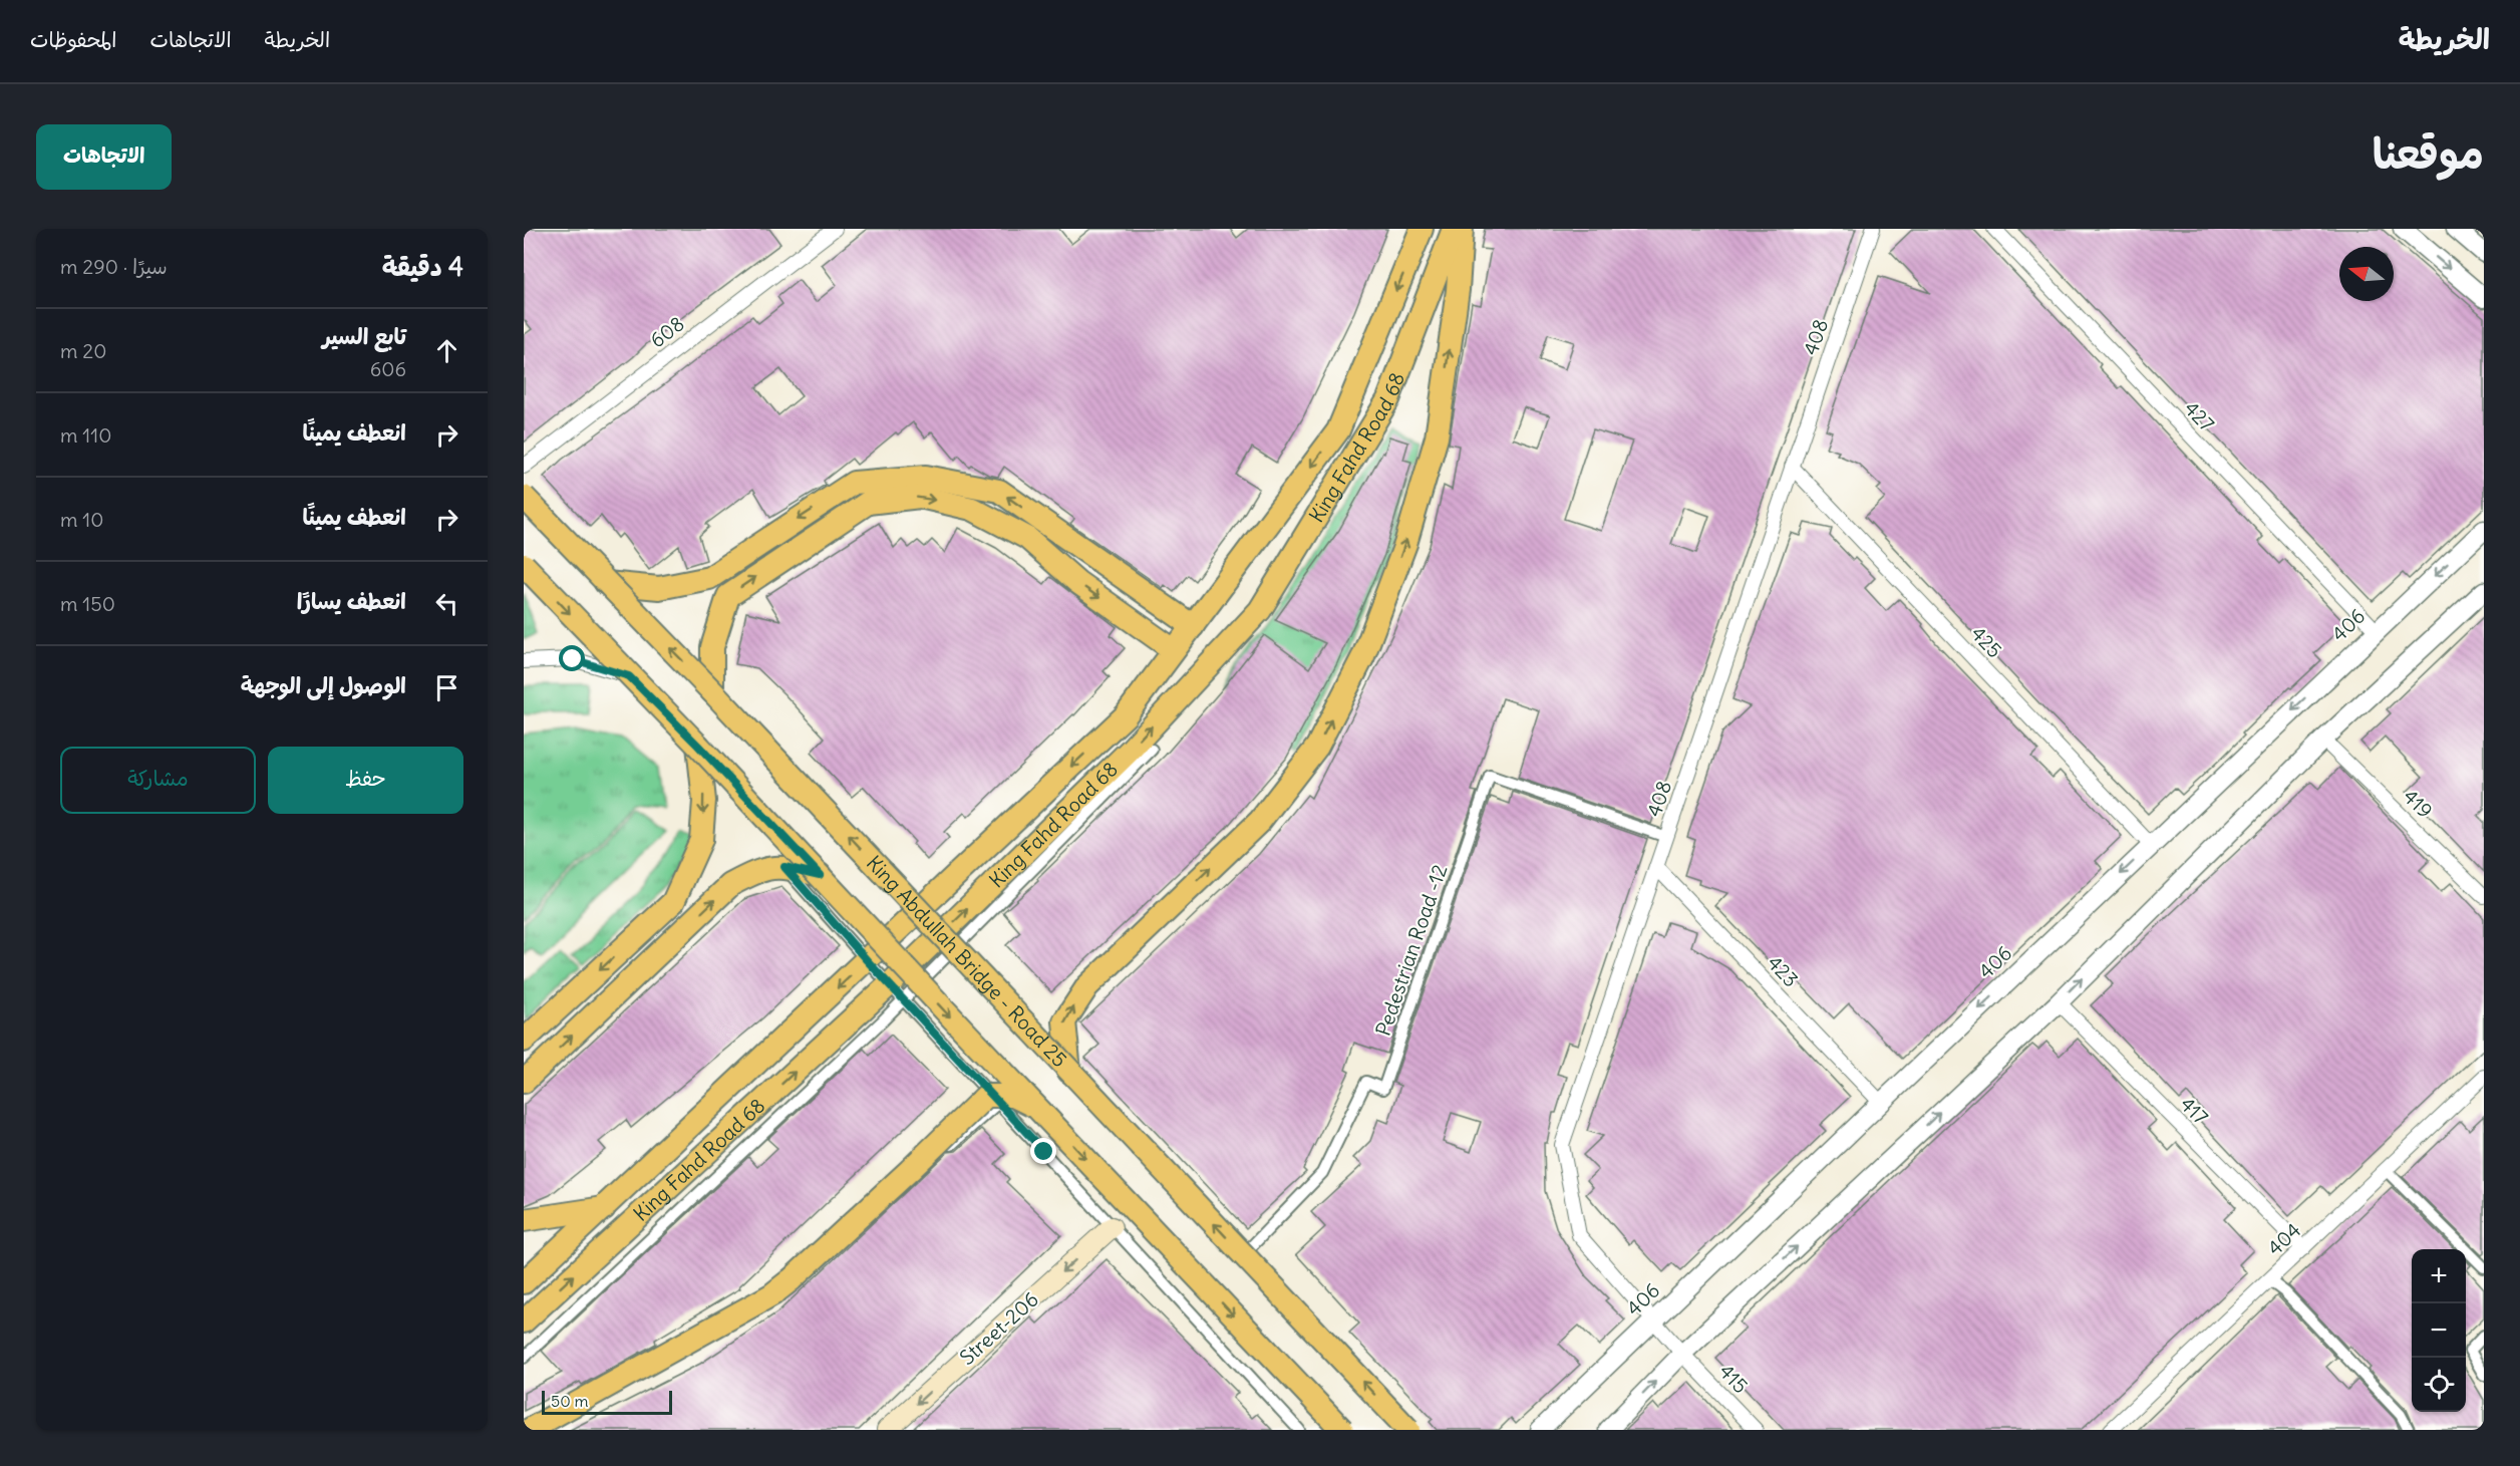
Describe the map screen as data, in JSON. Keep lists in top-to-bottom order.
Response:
{
  "streets": {
    "main road": ["King Fahd Road 68", "King Abdullah Bridge - Road 25", "Street-206"],
    "street": [
      "608",
      "408",
      "427",
      "406",
      "425",
      "419",
      "Pedestrian Road -12",
      "423",
      "417",
      "404",
      "415"
    ]
  },
  "crossings": [
    ["408", "406"],
    ["408", "425"],
    ["408", "Pedestrian Road -12"],
    ["408", "423"],
    ["408", "415"],
    ["427", "406"],
    ["406", "425"],
    ["406", "423"],
    ["417", "404"]
  ],
  "one_way": ["Street-206"],
  "scale_bar": "50 m",
  "north": "left",
  "page": {
    "header": "الخريطة",
    "nav": ["الخريطة", "الاتجاهات", "المحفوظات"],
    "title": "موقعنا",
    "buttons": [
      "الاتجاهات",
      ["حفظ", "مشاركة"]
    ],
    "heading": ["4 دقيقة", "سيرًا · 290 m"],
    "list": [
      ["تابع السير", "606", "20 m"],
      ["انعطف يمينًا", "110 m"],
      ["انعطف يمينًا", "10 m"],
      ["انعطف يسارًا", "150 m"],
      "الوصول إلى الوجهة"
    ],
    "map_buttons": ["+", "−"],
    "scale": "50 m"
  }
}
